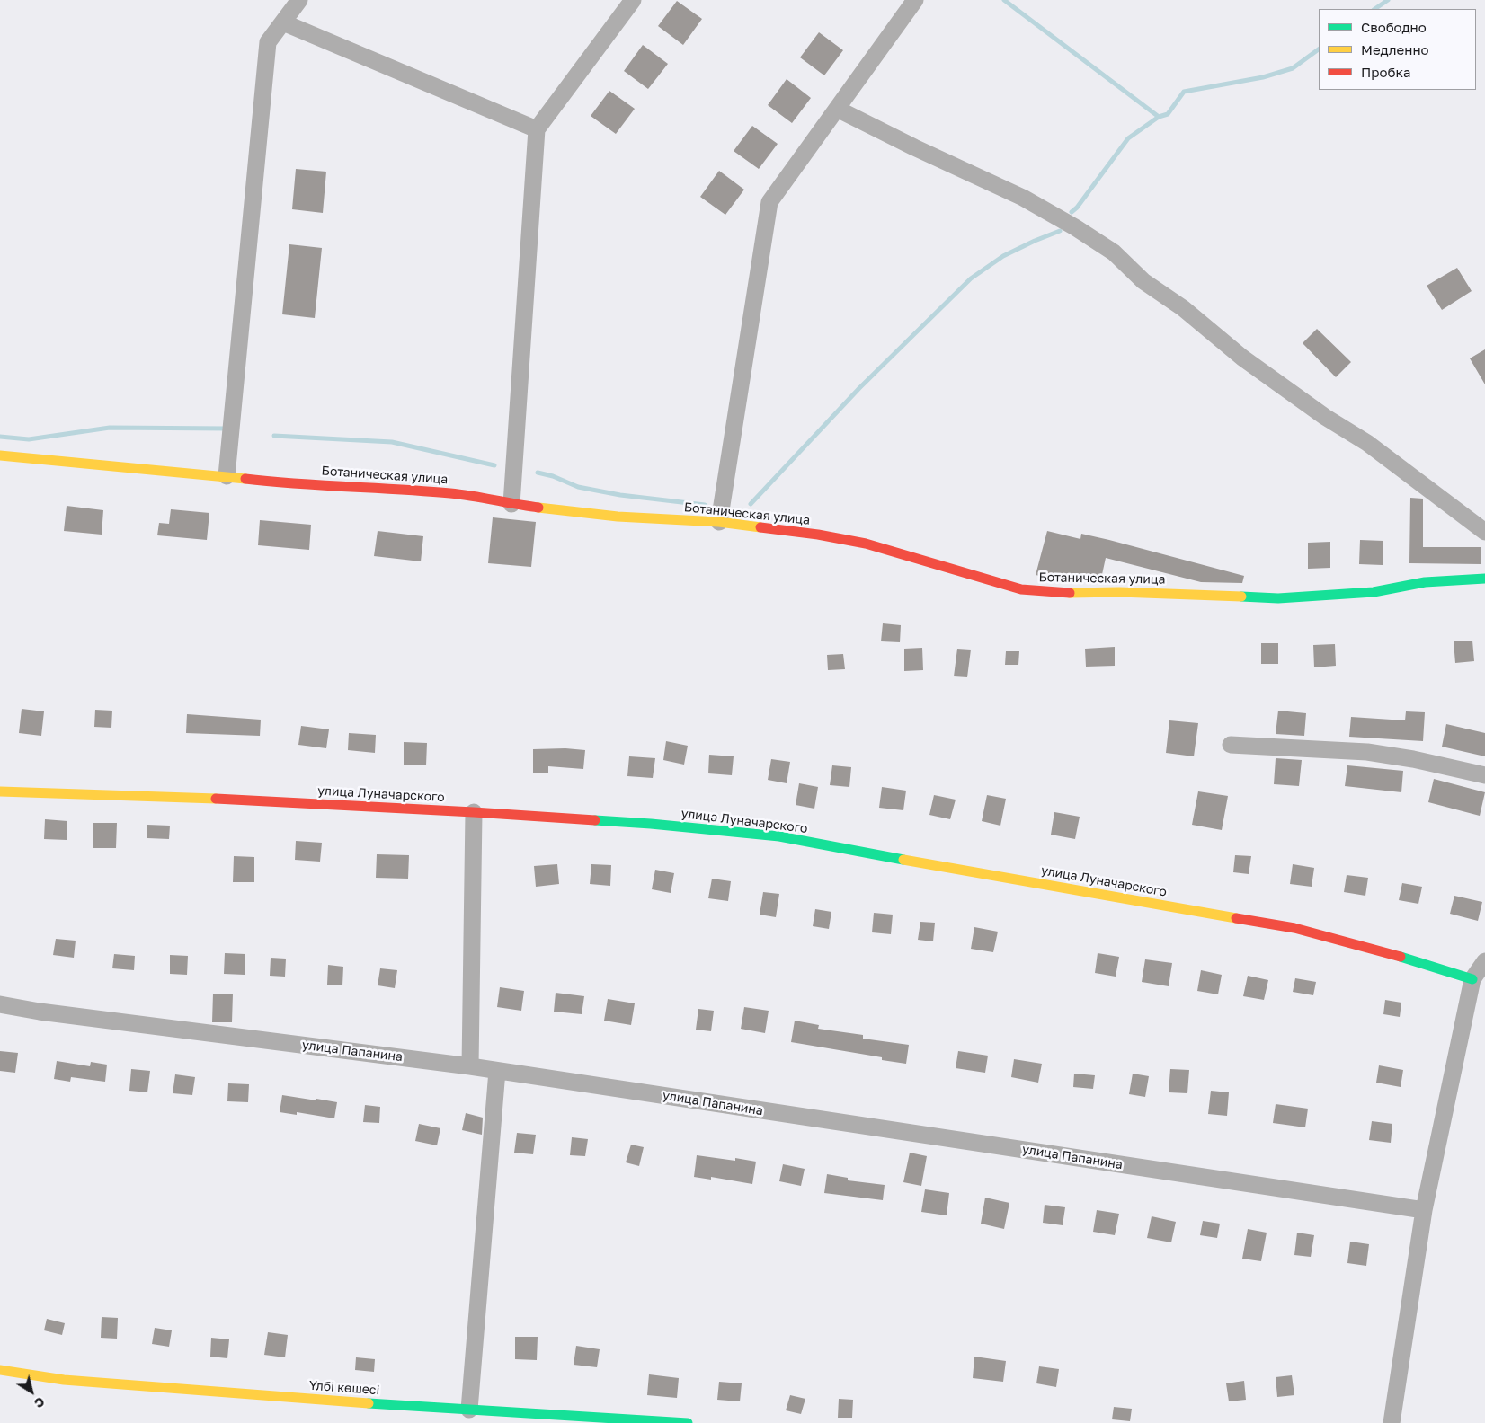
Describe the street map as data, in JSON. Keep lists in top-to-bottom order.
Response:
{
  "streets": {
    "street": [
      "Ботаническая улица",
      "улица Луначарского",
      "улица Папанина",
      "Үлбі көшесі"
    ]
  },
  "legend": ["Свободно", "Медленно", "Пробка"],
  "north": "bottom right"
}
